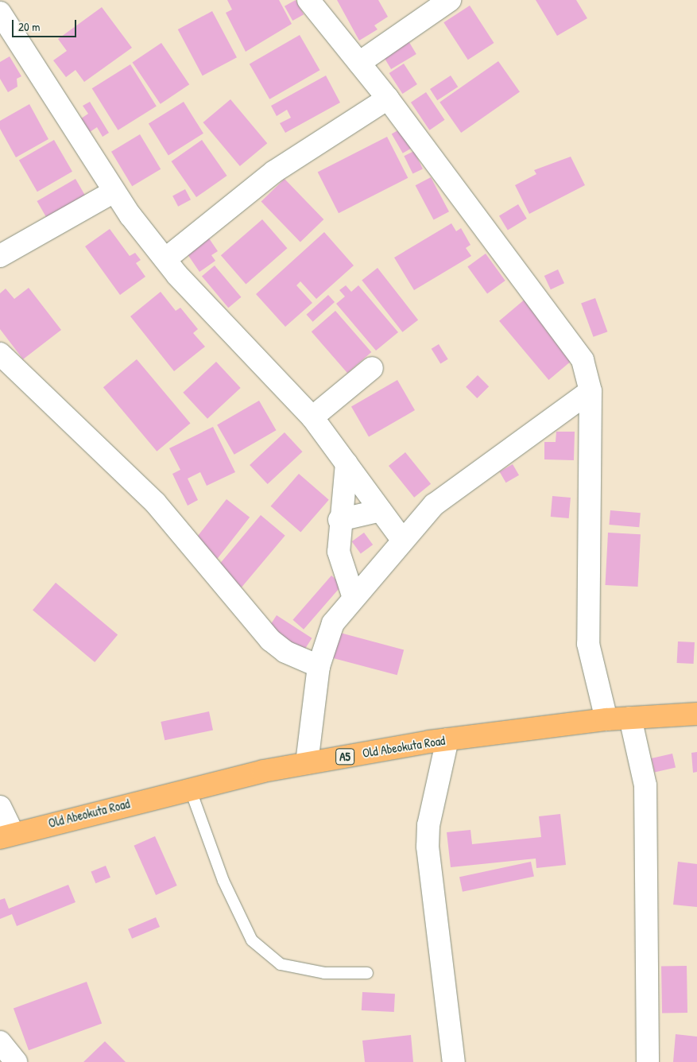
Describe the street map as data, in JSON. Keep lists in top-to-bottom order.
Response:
{
  "streets": {
    "highway": ["Old Abeokuta Road", "A5"]
  },
  "scale_bar": "20 m"
}
